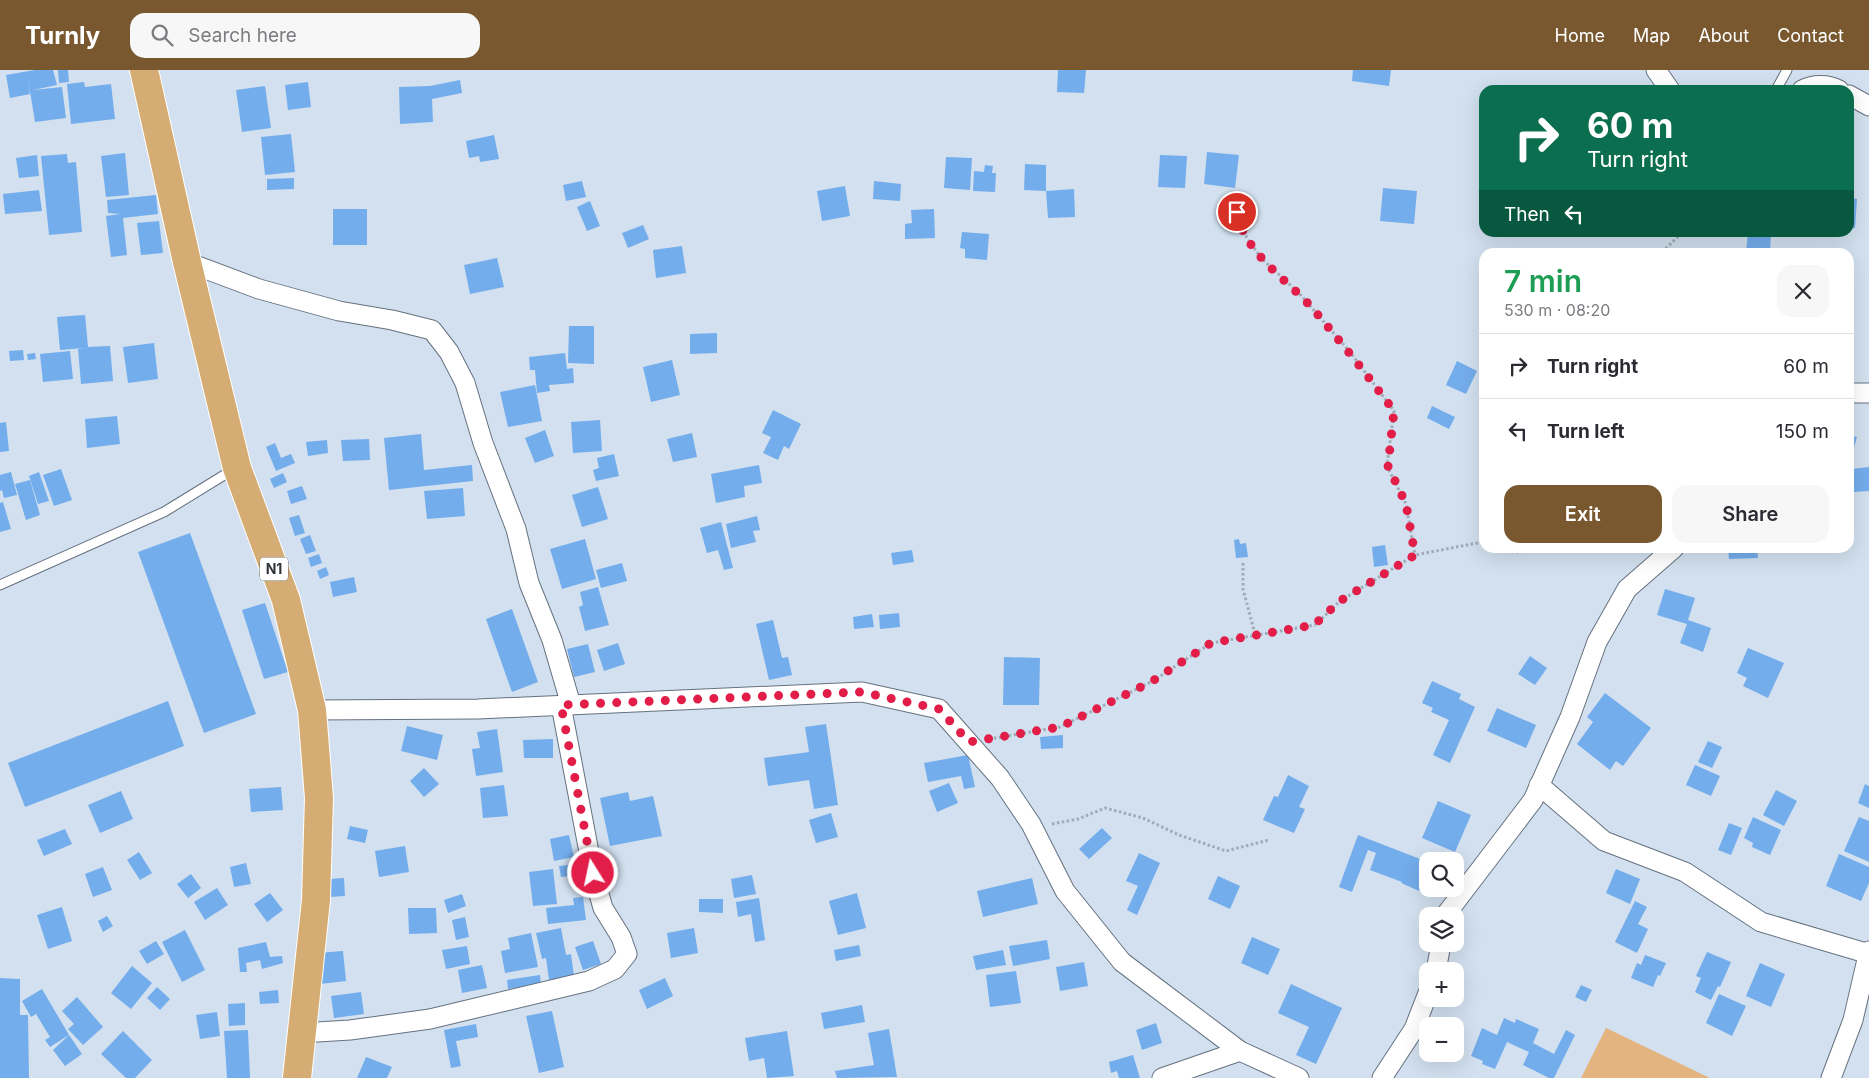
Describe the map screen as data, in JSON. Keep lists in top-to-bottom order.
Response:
{
  "streets": {
    "main road": ["N1"]
  },
  "page": {
    "header": "Turnly",
    "search": "Search here",
    "nav": [
      "Home",
      "Map",
      "About",
      "Contact"
    ],
    "turn": ["60 m", "Turn right"],
    "then": "Then",
    "heading": ["7 min", "530 m · 08:20"],
    "list": [
      {
        "name": "Turn right",
        "value": "60 m"
      },
      {
        "name": "Turn left",
        "value": "150 m"
      }
    ],
    "buttons": ["Exit", "Share"],
    "map_buttons": ["+", "−"]
  }
}
